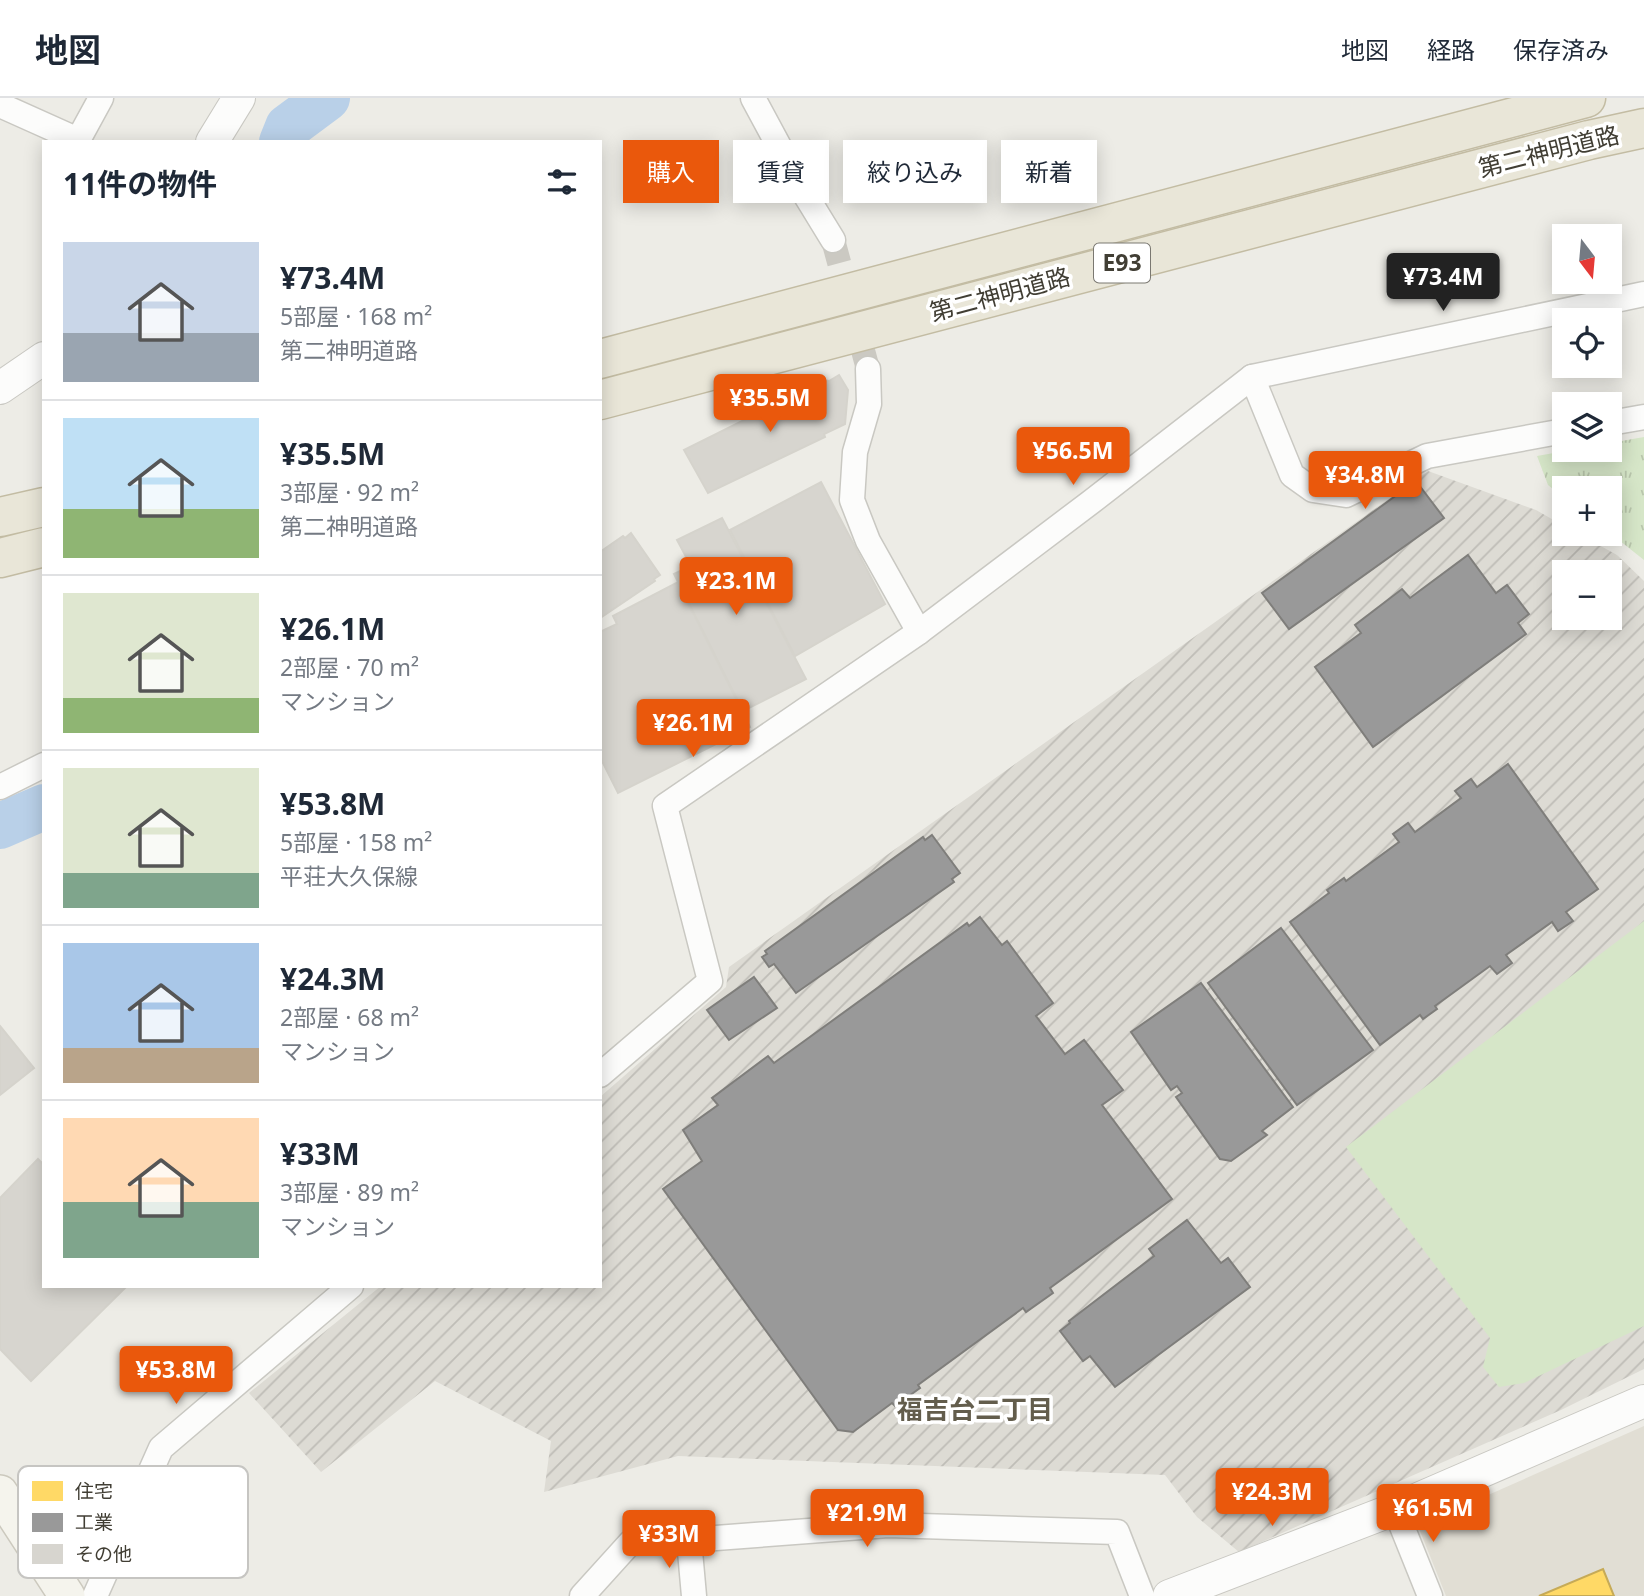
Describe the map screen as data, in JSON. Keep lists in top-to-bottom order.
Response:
{
  "streets": {
    "highway": ["第二神明道路", "E93"]
  },
  "districts": ["福吉台二丁目"],
  "legend": ["住宅", "工業", "その他"],
  "north": "bottom",
  "page": {
    "header": "地図",
    "nav": ["地図", "経路", "保存済み"],
    "chip": [
      "購入",
      "賃貸",
      "絞り込み",
      "新着"
    ],
    "heading": "11件の物件",
    "map_buttons": ["+", "−"],
    "list": [
      {
        "name": "¥73.4M",
        "note": "5部屋 · 168 m² · 第二神明道路"
      },
      {
        "name": "¥35.5M",
        "note": "3部屋 · 92 m² · 第二神明道路"
      },
      {
        "name": "¥26.1M",
        "note": "2部屋 · 70 m² · マンション"
      },
      {
        "name": "¥53.8M",
        "note": "5部屋 · 158 m² · 平荘大久保線"
      },
      {
        "name": "¥24.3M",
        "note": "2部屋 · 68 m² · マンション"
      },
      {
        "name": "¥33M",
        "note": "3部屋 · 89 m² · マンション"
      }
    ],
    "price": [
      "¥73.4M",
      "¥35.5M",
      "¥56.5M",
      "¥34.8M",
      "¥23.1M",
      "¥26.1M",
      "¥53.8M",
      "¥24.3M",
      "¥61.5M",
      "¥21.9M",
      "¥33M"
    ]
  }
}
